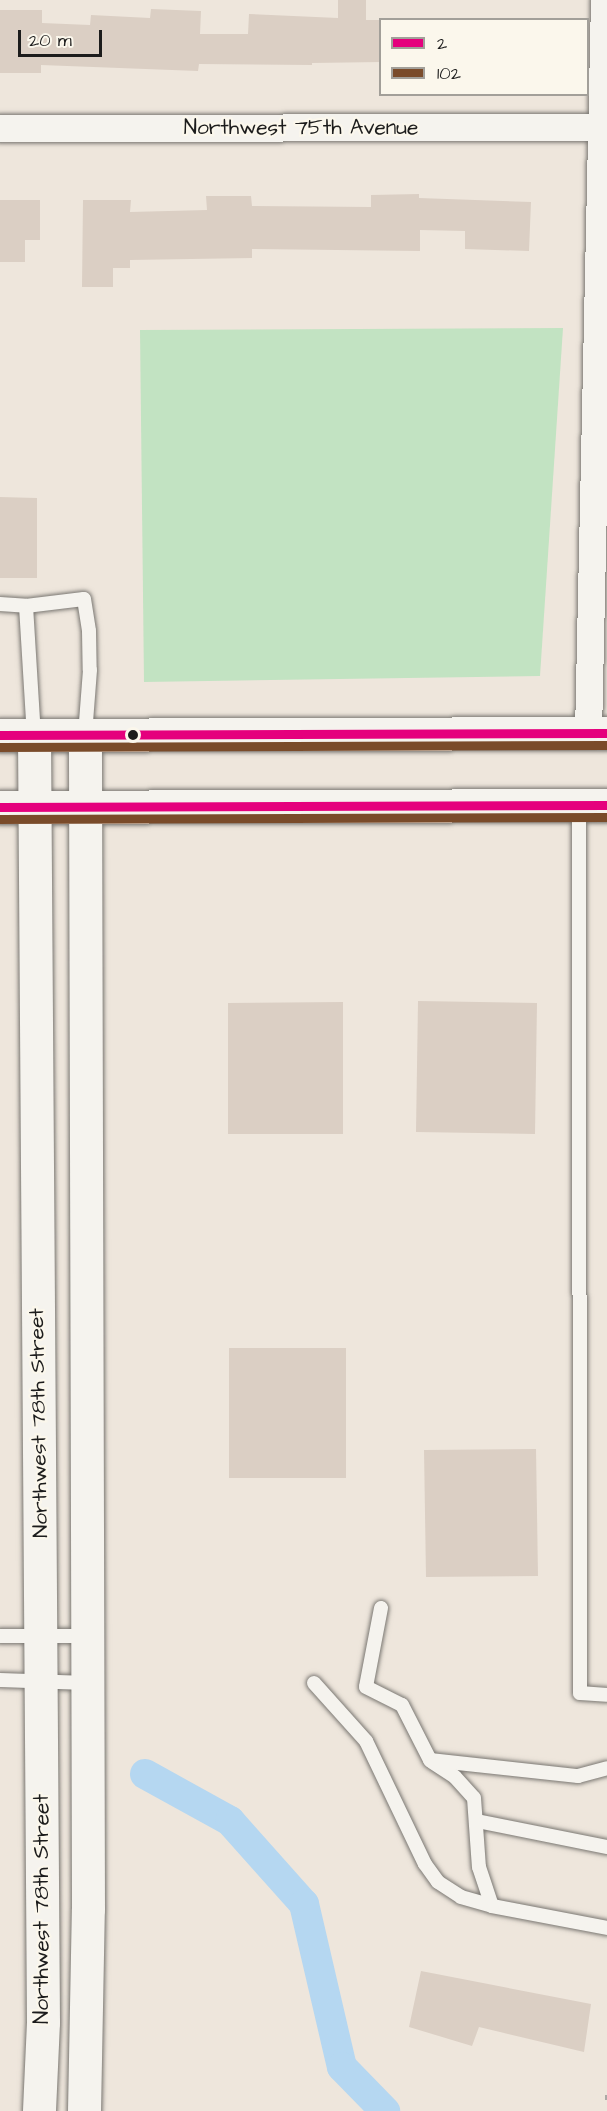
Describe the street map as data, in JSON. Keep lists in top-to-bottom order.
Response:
{
  "streets": {
    "street": ["Northwest 75th Avenue", "Northwest 78th Street"]
  },
  "lines": ["transit line 2", "transit line 102"],
  "legend": ["2", "102"],
  "scale_bar": "20 m"
}
